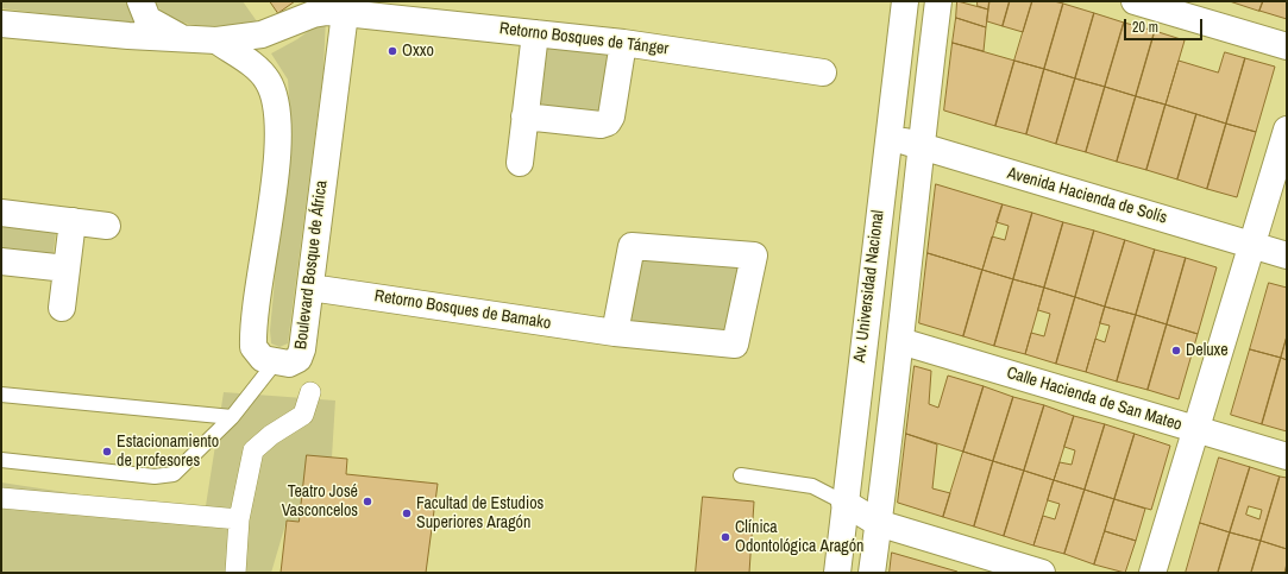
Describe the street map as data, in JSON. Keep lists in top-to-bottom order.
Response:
{
  "streets": {
    "street": [
      "Retorno Bosques de Tánger",
      "Avenida Hacienda de Solís",
      "Boulevard Bosque de África",
      "Av. Universidad Nacional",
      "Retorno Bosques de Bamako",
      "Calle Hacienda de San Mateo"
    ]
  },
  "crossings": [
    ["Retorno Bosques de Tánger", "Boulevard Bosque de África"],
    ["Avenida Hacienda de Solís", "Av. Universidad Nacional"],
    ["Boulevard Bosque de África", "Retorno Bosques de Bamako"],
    ["Av. Universidad Nacional", "Calle Hacienda de San Mateo"]
  ],
  "places": [
    "Oxxo",
    "Deluxe",
    "Estacionamiento de profesores",
    "Teatro José Vasconcelos",
    "Facultad de Estudios Superiores Aragón",
    "Clínica Odontológica Aragón"
  ],
  "scale_bar": "20 m"
}
